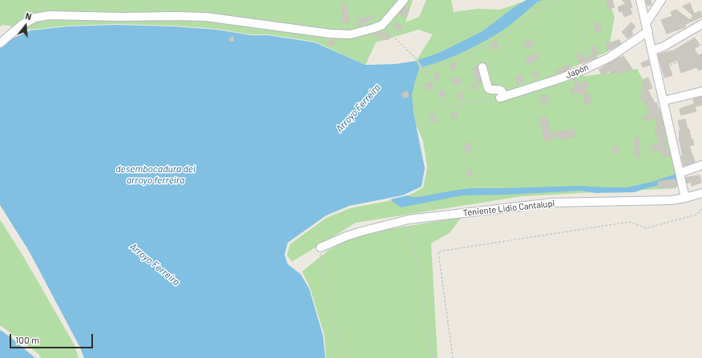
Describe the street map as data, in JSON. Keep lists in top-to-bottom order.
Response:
{
  "streets": {
    "street": ["Japón", "Teniente Lidio Cantalupi"]
  },
  "water": ["Arroyo Ferreira", "desembocadura del arroyo ferreira"],
  "scale_bar": "100 m",
  "north": "top"
}
